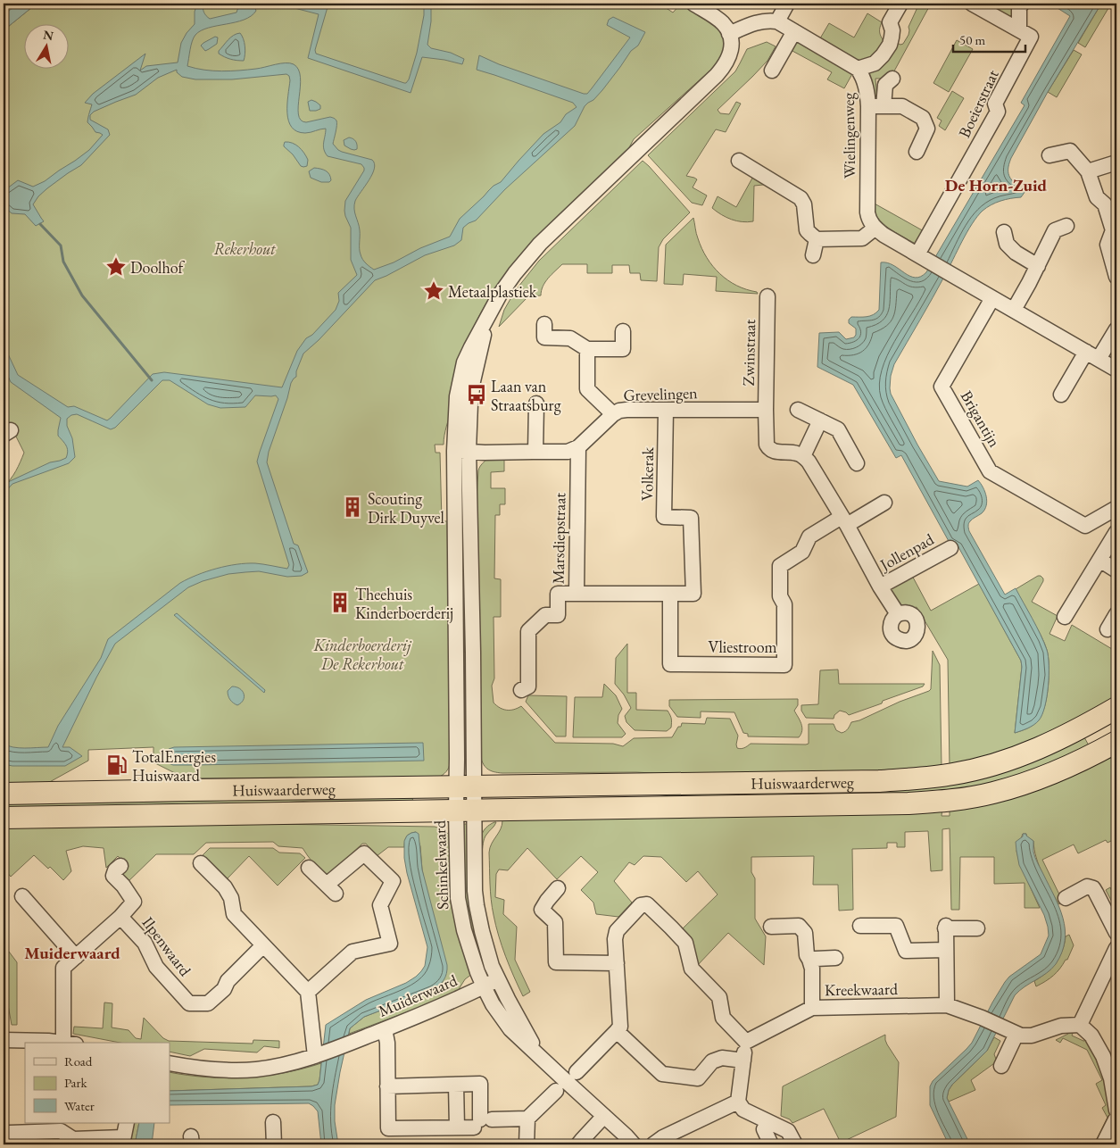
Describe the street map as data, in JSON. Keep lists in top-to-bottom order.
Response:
{
  "streets": {
    "highway": ["Huiswaarderweg"],
    "street": [
      "Boeierstraat",
      "Wielingenweg",
      "Zwinstraat",
      "Grevelingen",
      "Brigantijn",
      "Volkerak",
      "Marsdiepstraat",
      "Jollenpad",
      "Vliestroom",
      "Schinkelwaard",
      "Ilpenwaard",
      "Kreekwaard",
      "Muiderwaard"
    ]
  },
  "crossings": [
    ["Zwinstraat", "Grevelingen"],
    ["Grevelingen", "Volkerak"],
    ["Grevelingen", "Marsdiepstraat"],
    ["Volkerak", "Marsdiepstraat"],
    ["Marsdiepstraat", "Vliestroom"],
    ["Huiswaarderweg", "Schinkelwaard"],
    ["Schinkelwaard", "Muiderwaard"]
  ],
  "districts": ["De Horn-Zuid", "Muiderwaard"],
  "parks": ["Rekerhout", "Kinderboerderij De Rekerhout"],
  "places": {
    "place": ["Doolhof", "Metaalplastiek"],
    "bus stop": ["Laan van Straatsburg"],
    "building": ["Scouting Dirk Duyvel", "Theehuis Kinderboerderij"],
    "fuel station": ["TotalEnergies Huiswaard"]
  },
  "legend": ["Road", "Park", "Water"],
  "scale_bar": "50 m",
  "north": "top"
}
